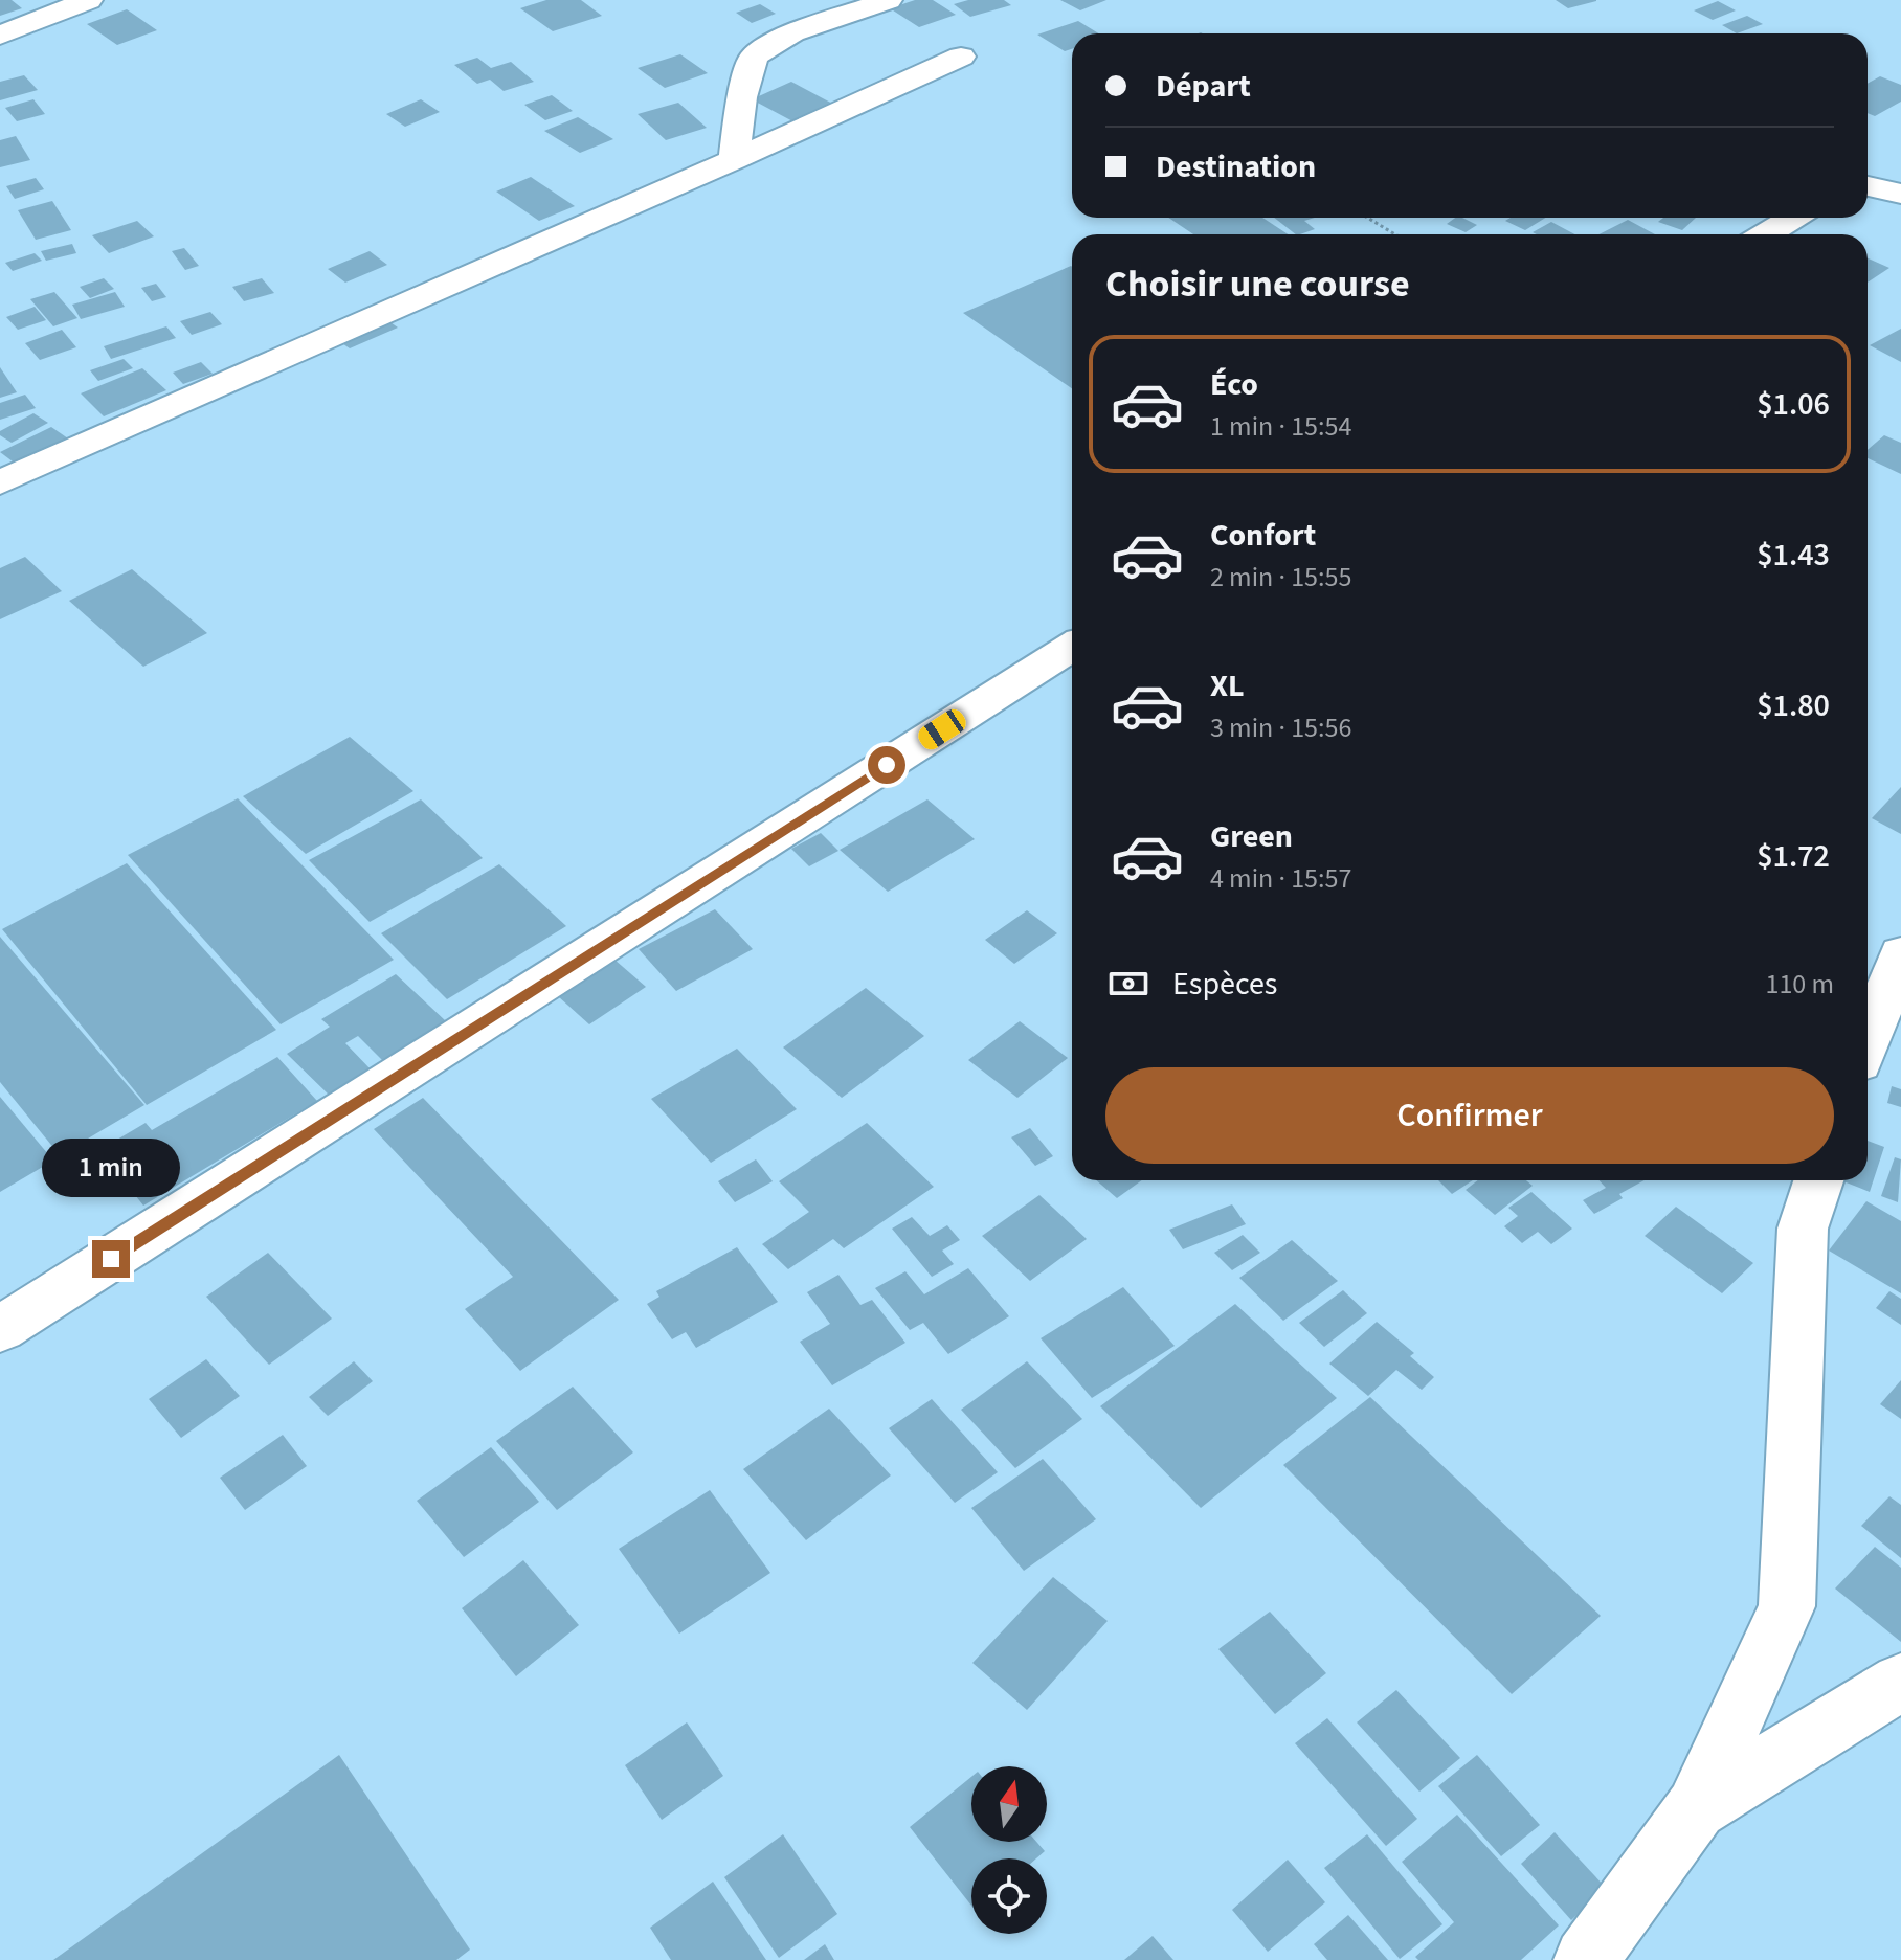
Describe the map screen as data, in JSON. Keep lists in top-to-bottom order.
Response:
{
  "north": "top",
  "page": {
    "banner": ["Départ", "Destination"],
    "heading": "Choisir une course",
    "list": [
      {
        "name": "Éco",
        "note": "1 min · 15:54",
        "value": "$1.06"
      },
      {
        "name": "Confort",
        "note": "2 min · 15:55",
        "value": "$1.43"
      },
      {
        "name": "XL",
        "note": "3 min · 15:56",
        "value": "$1.80"
      },
      {
        "name": "Green",
        "note": "4 min · 15:57",
        "value": "$1.72"
      }
    ],
    "pay": ["Espèces", "110 m"],
    "buttons": "Confirmer",
    "bubble": "1 min"
  }
}
